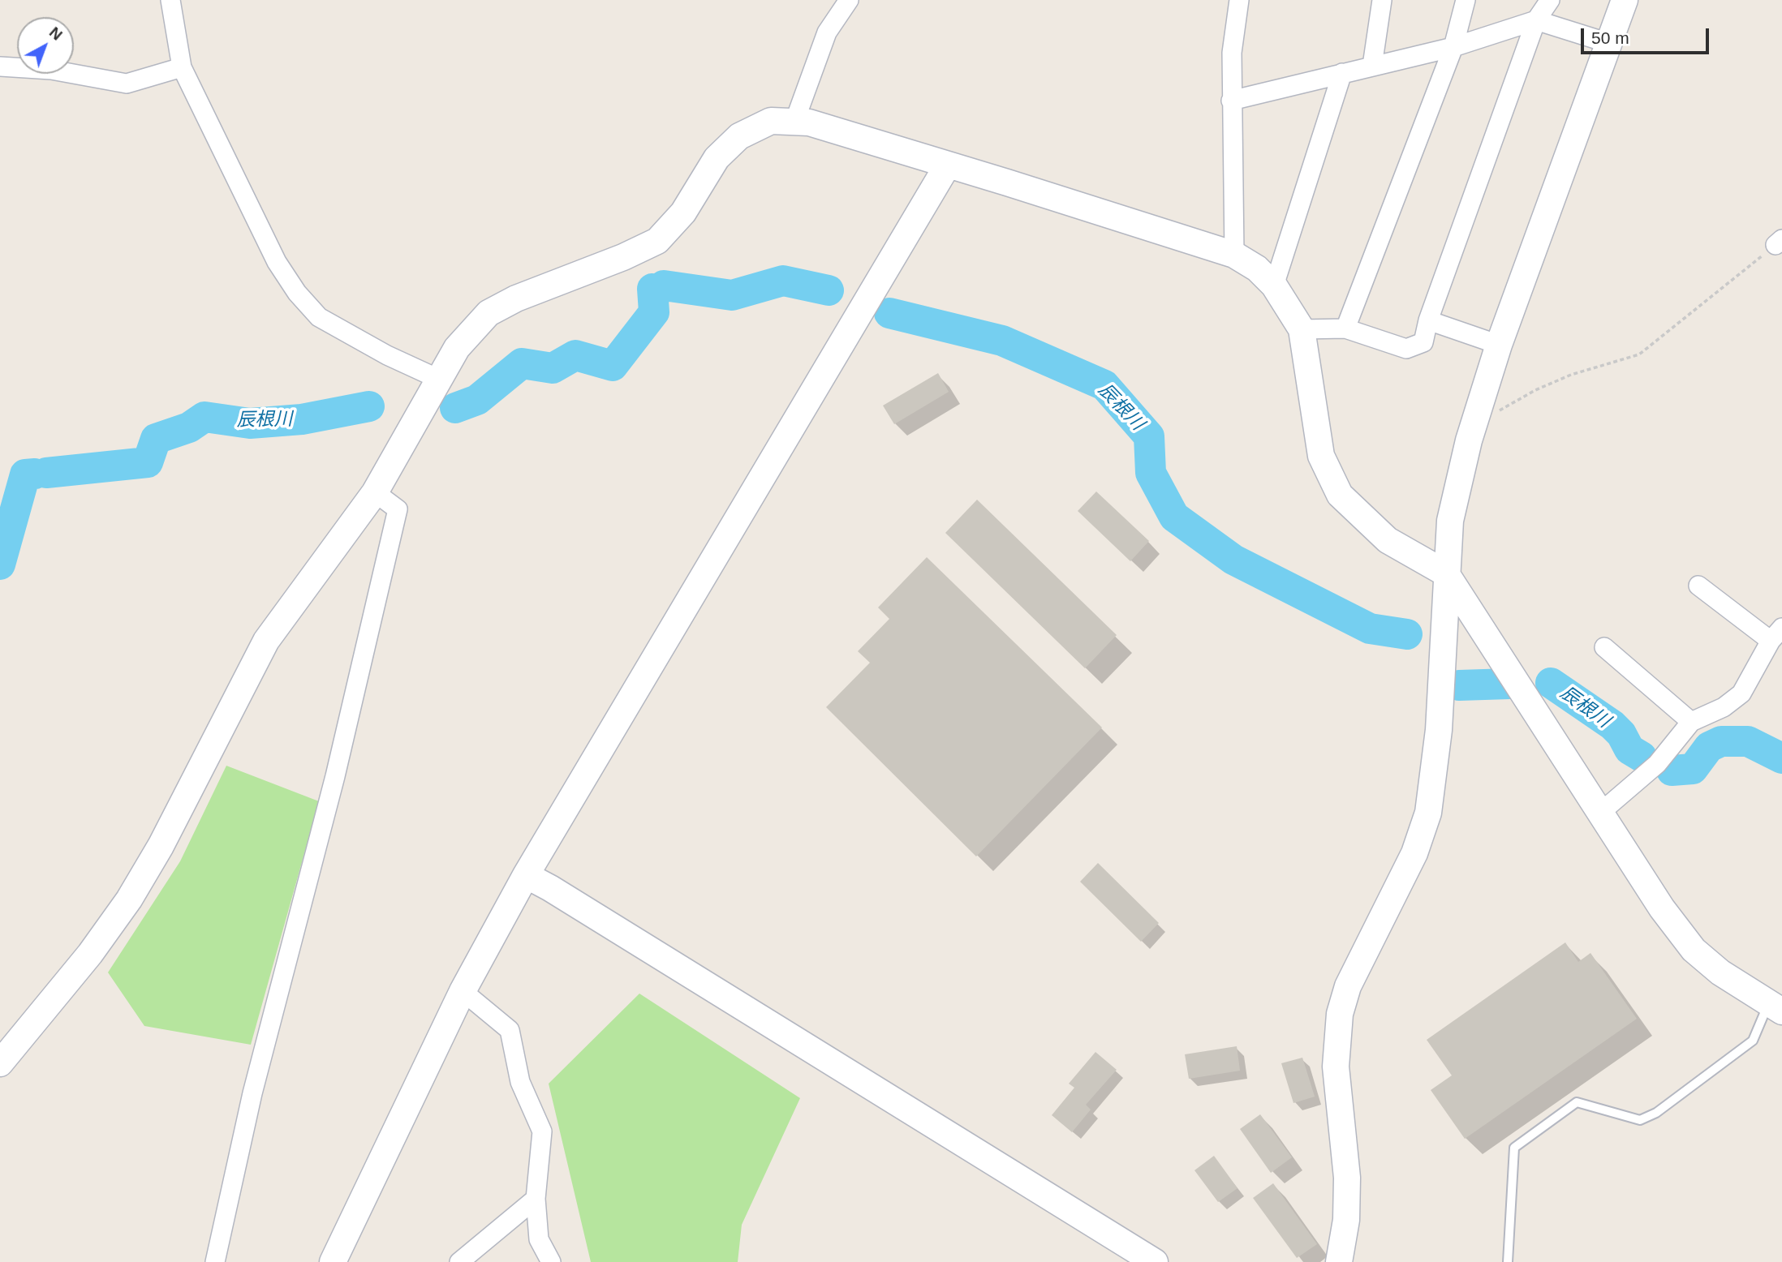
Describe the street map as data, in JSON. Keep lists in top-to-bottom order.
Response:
{
  "water": ["辰根川"],
  "scale_bar": "50 m",
  "north": "top right"
}
